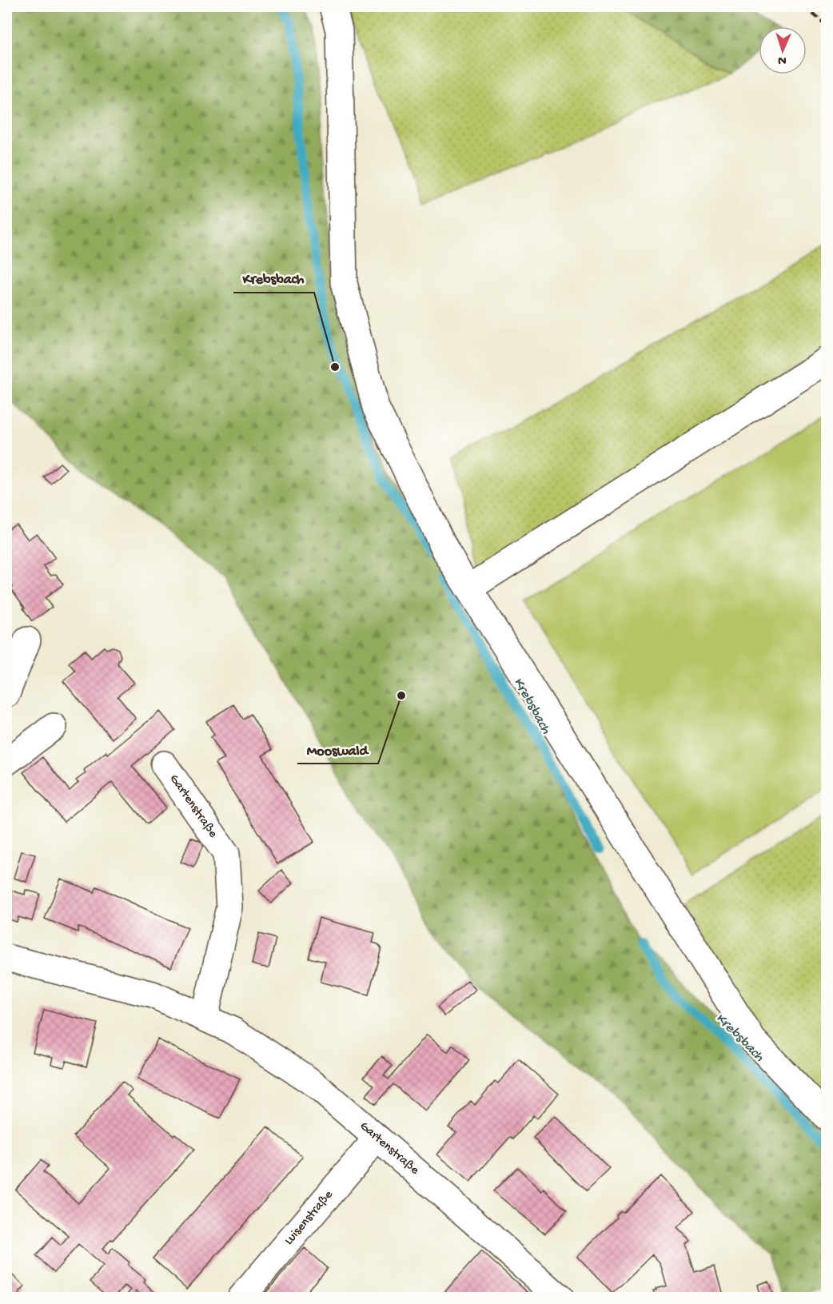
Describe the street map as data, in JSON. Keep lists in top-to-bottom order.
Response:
{
  "streets": {
    "street": ["Gartenstraße", "Luisenstraße"]
  },
  "crossings": [
    ["Gartenstraße", "Luisenstraße"]
  ],
  "water": ["Krebsbach"],
  "places": ["Krebsbach", "Mooswald"],
  "north": "bottom"
}
